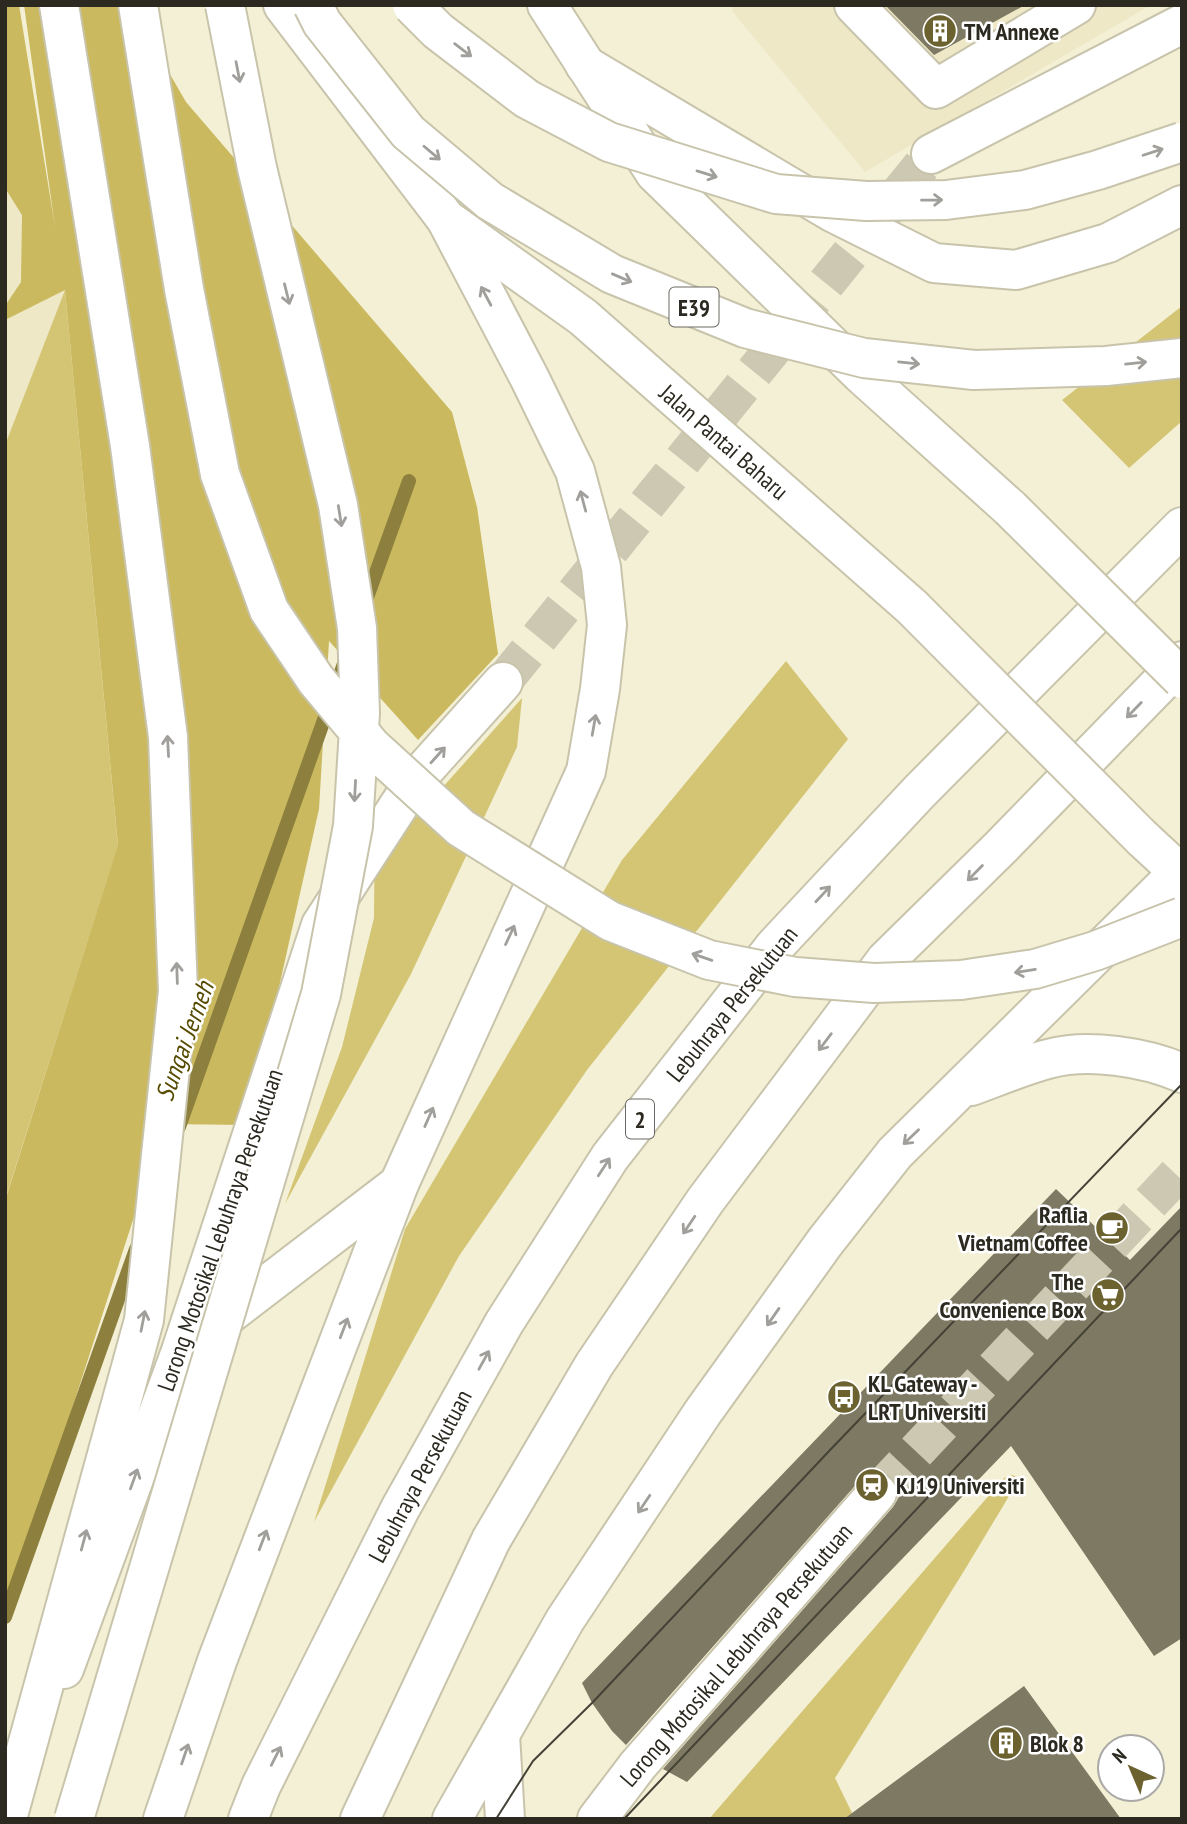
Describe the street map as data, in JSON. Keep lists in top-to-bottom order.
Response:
{
  "streets": {
    "main road": [
      "E39",
      "Jalan Pantai Baharu",
      "Lebuhraya Persekutuan",
      "2",
      "Lorong Motosikal Lebuhraya Persekutuan"
    ]
  },
  "water": ["Sungai Jerneh"],
  "places": {
    "building": ["TM Annexe", "Blok 8"],
    "cafe": ["Raflia Vietnam Coffee"],
    "supermarket": ["The Convenience Box"],
    "bus stop": ["KL Gateway - LRT Universiti"],
    "station": ["KJ19 Universiti"]
  },
  "north": "top left"
}
